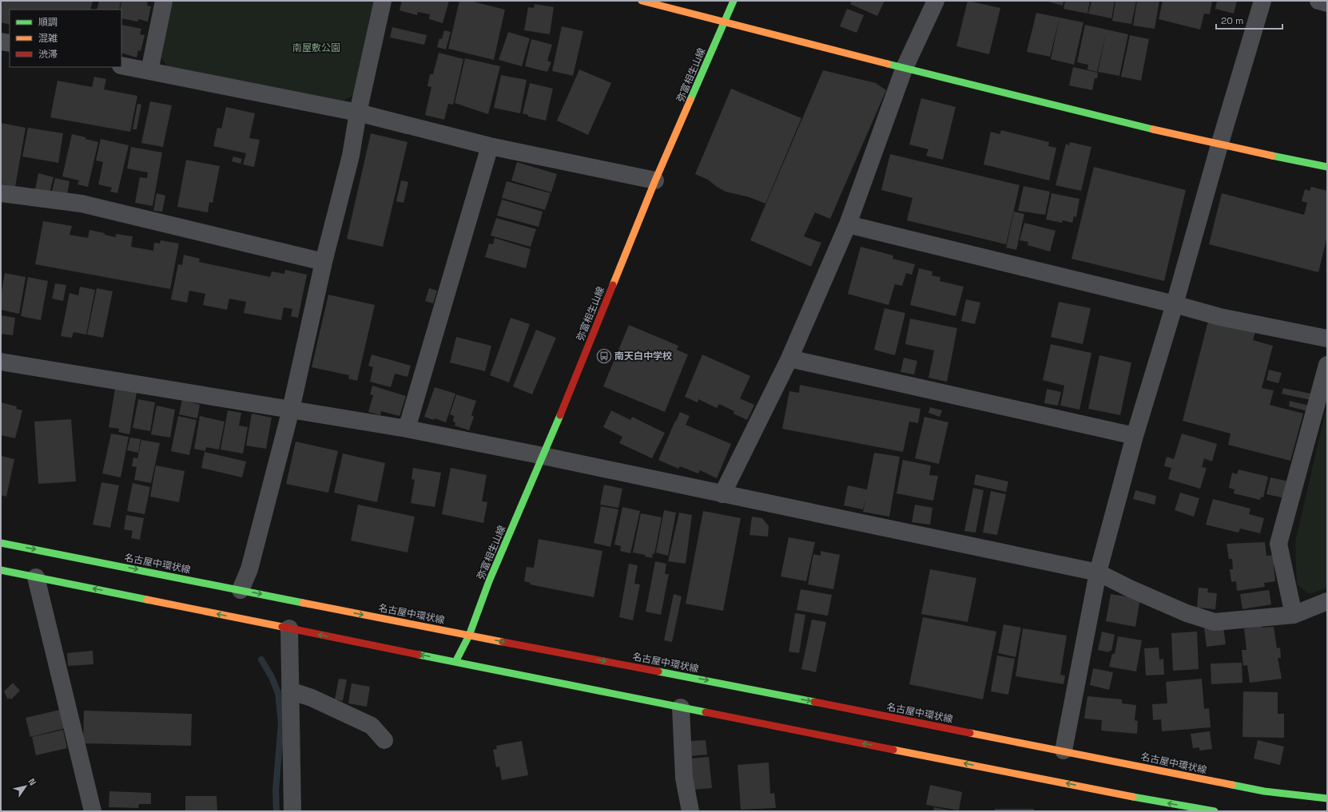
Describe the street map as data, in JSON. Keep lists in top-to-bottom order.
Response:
{
  "streets": {
    "main road": ["弥富相生山線", "名古屋中環状線"]
  },
  "crossings": [
    ["弥富相生山線", "名古屋中環状線"]
  ],
  "parks": ["南屋敷公園"],
  "places": {
    "bus stop": ["南天白中学校"]
  },
  "legend": ["順調", "混雑", "渋滞"],
  "scale_bar": "20 m",
  "north": "top right"
}
